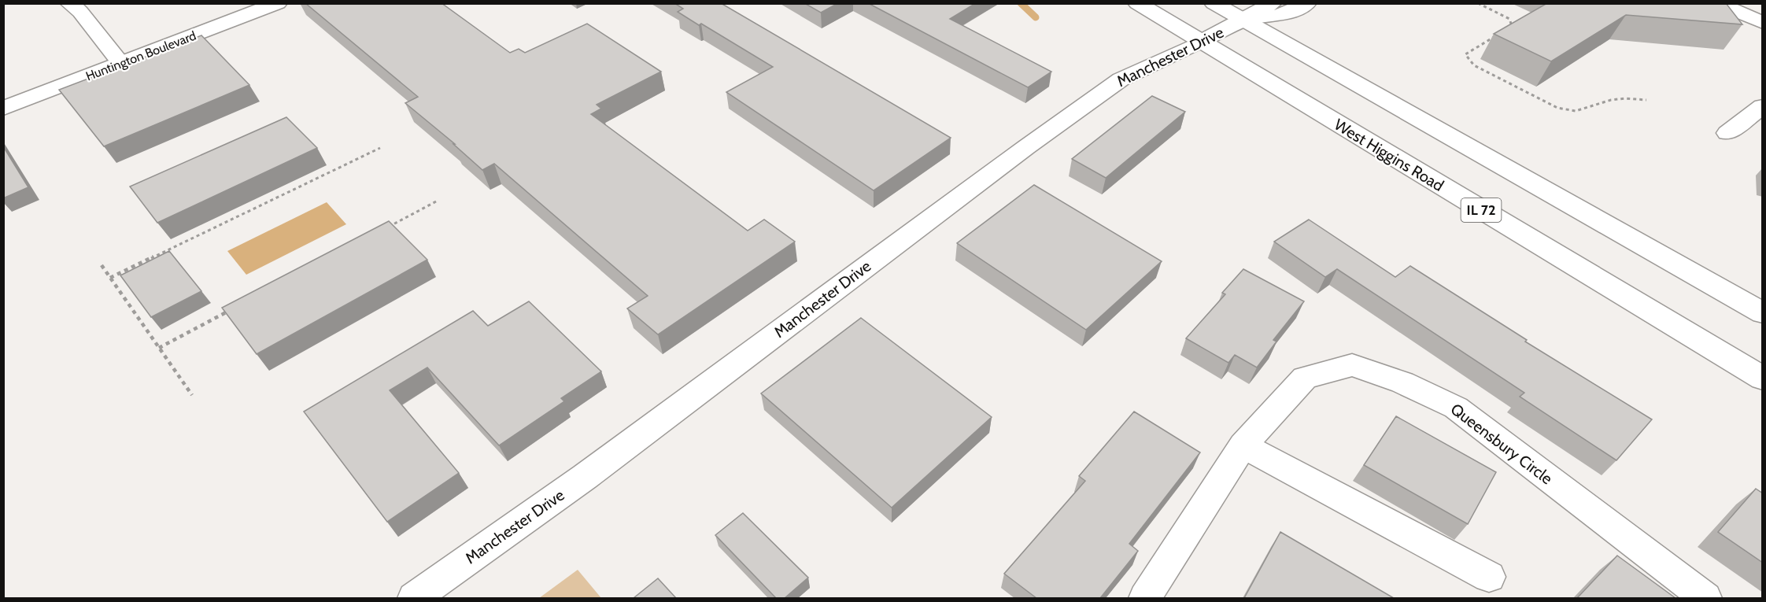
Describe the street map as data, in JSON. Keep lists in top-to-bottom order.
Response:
{
  "streets": {
    "street": [
      "Huntington Boulevard",
      "Manchester Drive",
      "West Higgins Road",
      "IL 72",
      "Queensbury Circle"
    ]
  },
  "crossings": [
    ["Manchester Drive", "West Higgins Road"]
  ]
}
